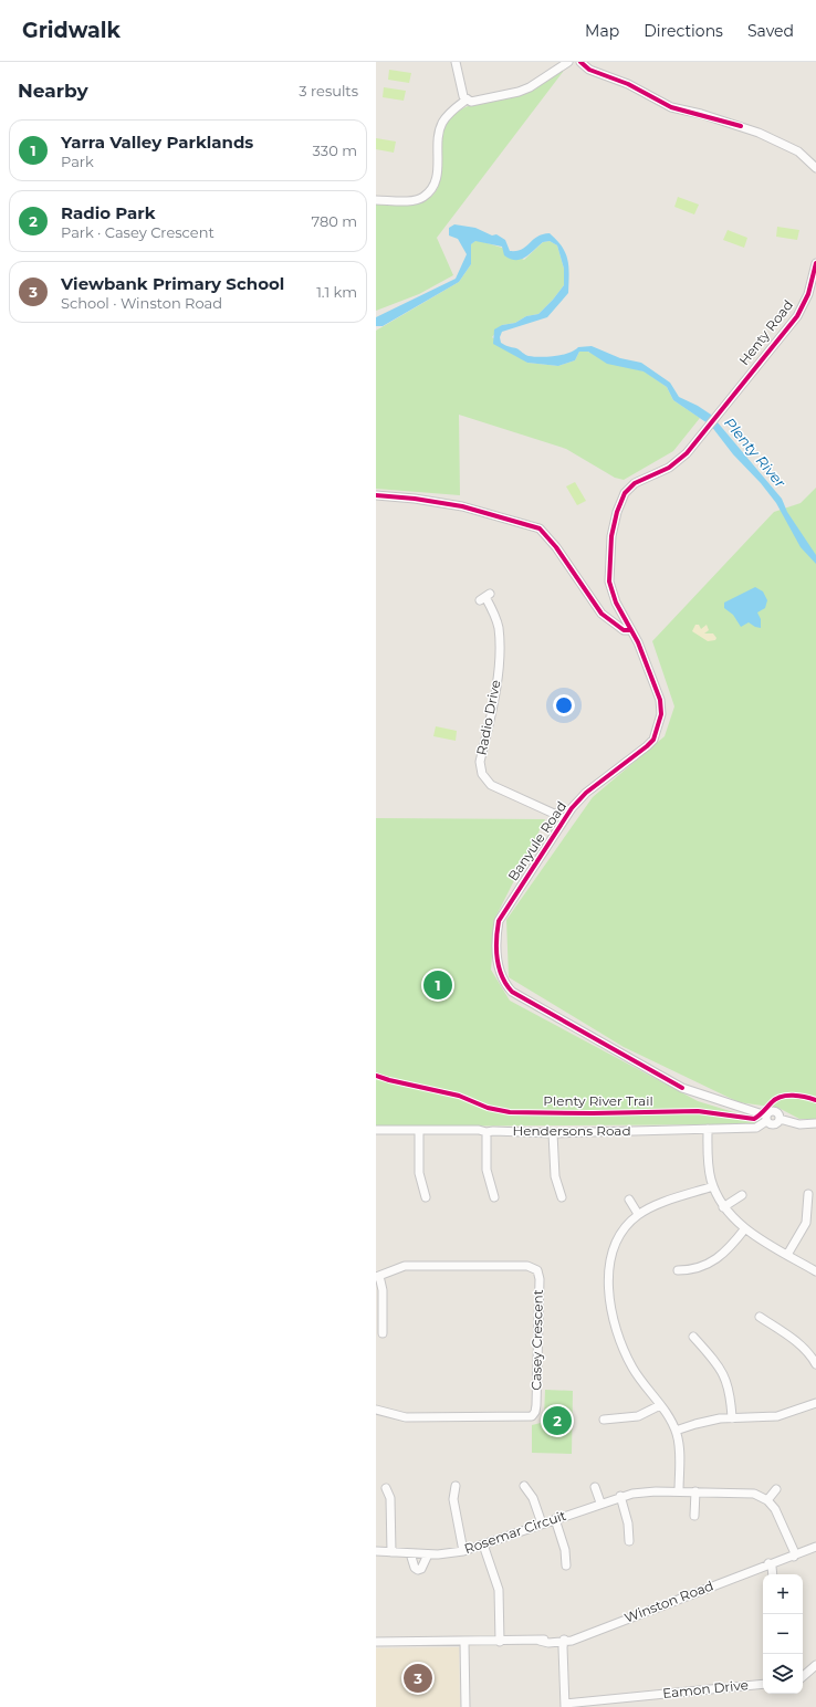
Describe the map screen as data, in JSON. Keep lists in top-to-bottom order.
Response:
{
  "streets": {
    "street": [
      "Henty Road",
      "Radio Drive",
      "Banyule Road",
      "Hendersons Road",
      "Casey Crescent",
      "Rosemar Circuit",
      "Winston Road",
      "Eamon Drive"
    ],
    "cycle path": ["Plenty River Trail"]
  },
  "crossings": [
    ["Henty Road", "Banyule Road"],
    ["Radio Drive", "Banyule Road"],
    ["Banyule Road", "Hendersons Road"]
  ],
  "water": ["Plenty River"],
  "page": {
    "header": "Gridwalk",
    "nav": ["Map", "Directions", "Saved"],
    "heading": ["Nearby", "3 results"],
    "list": [
      {
        "mark": "1",
        "name": "Yarra Valley Parklands",
        "note": "Park",
        "value": "330 m"
      },
      {
        "mark": "2",
        "name": "Radio Park",
        "note": "Park · Casey Crescent",
        "value": "780 m"
      },
      {
        "mark": "3",
        "name": "Viewbank Primary School",
        "note": "School · Winston Road",
        "value": "1.1 km"
      }
    ],
    "pins": ["1", "2", "3"],
    "map_buttons": ["+", "−"]
  }
}
